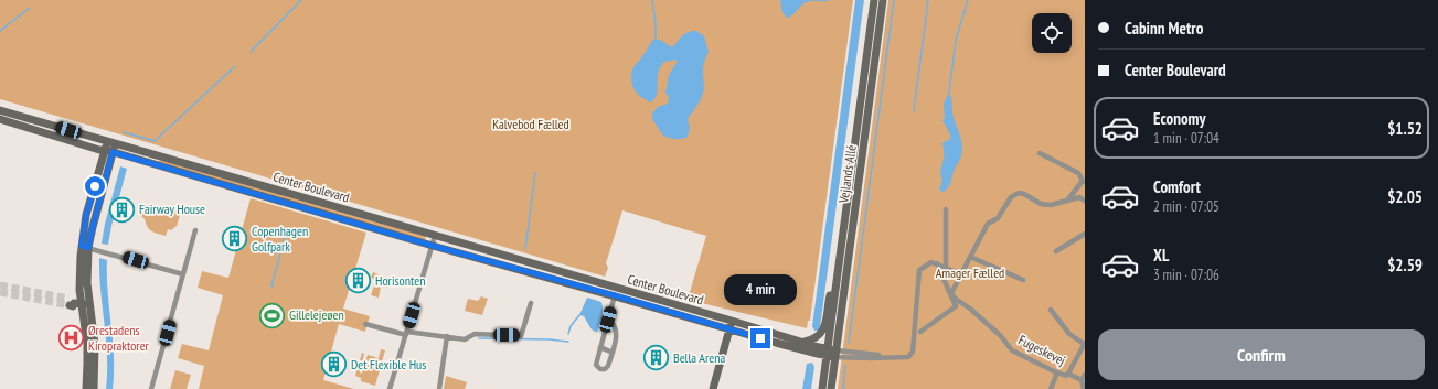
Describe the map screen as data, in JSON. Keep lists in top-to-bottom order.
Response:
{
  "streets": {
    "street": ["Vejlands Allé", "Center Boulevard", "Fugeskevej"]
  },
  "crossings": [
    ["Vejlands Allé", "Center Boulevard"]
  ],
  "parks": ["Kalvebod Fælled", "Amager Fælled"],
  "places": {
    "building": [
      "Fairway House",
      "Copenhagen Golfpark",
      "Horisonten",
      "Bella Arena",
      "Det Flexible Hus"
    ],
    "sports": ["Gillelejeøen"],
    "hospital": ["Ørestadens Kiropraktorer"]
  },
  "page": {
    "banner": ["Cabinn Metro", "Center Boulevard"],
    "list": [
      {
        "name": "Economy",
        "note": "1 min · 07:04",
        "value": "$1.52"
      },
      {
        "name": "Comfort",
        "note": "2 min · 07:05",
        "value": "$2.05"
      },
      {
        "name": "XL",
        "note": "3 min · 07:06",
        "value": "$2.59"
      }
    ],
    "bubble": "4 min",
    "buttons": "Confirm"
  }
}
